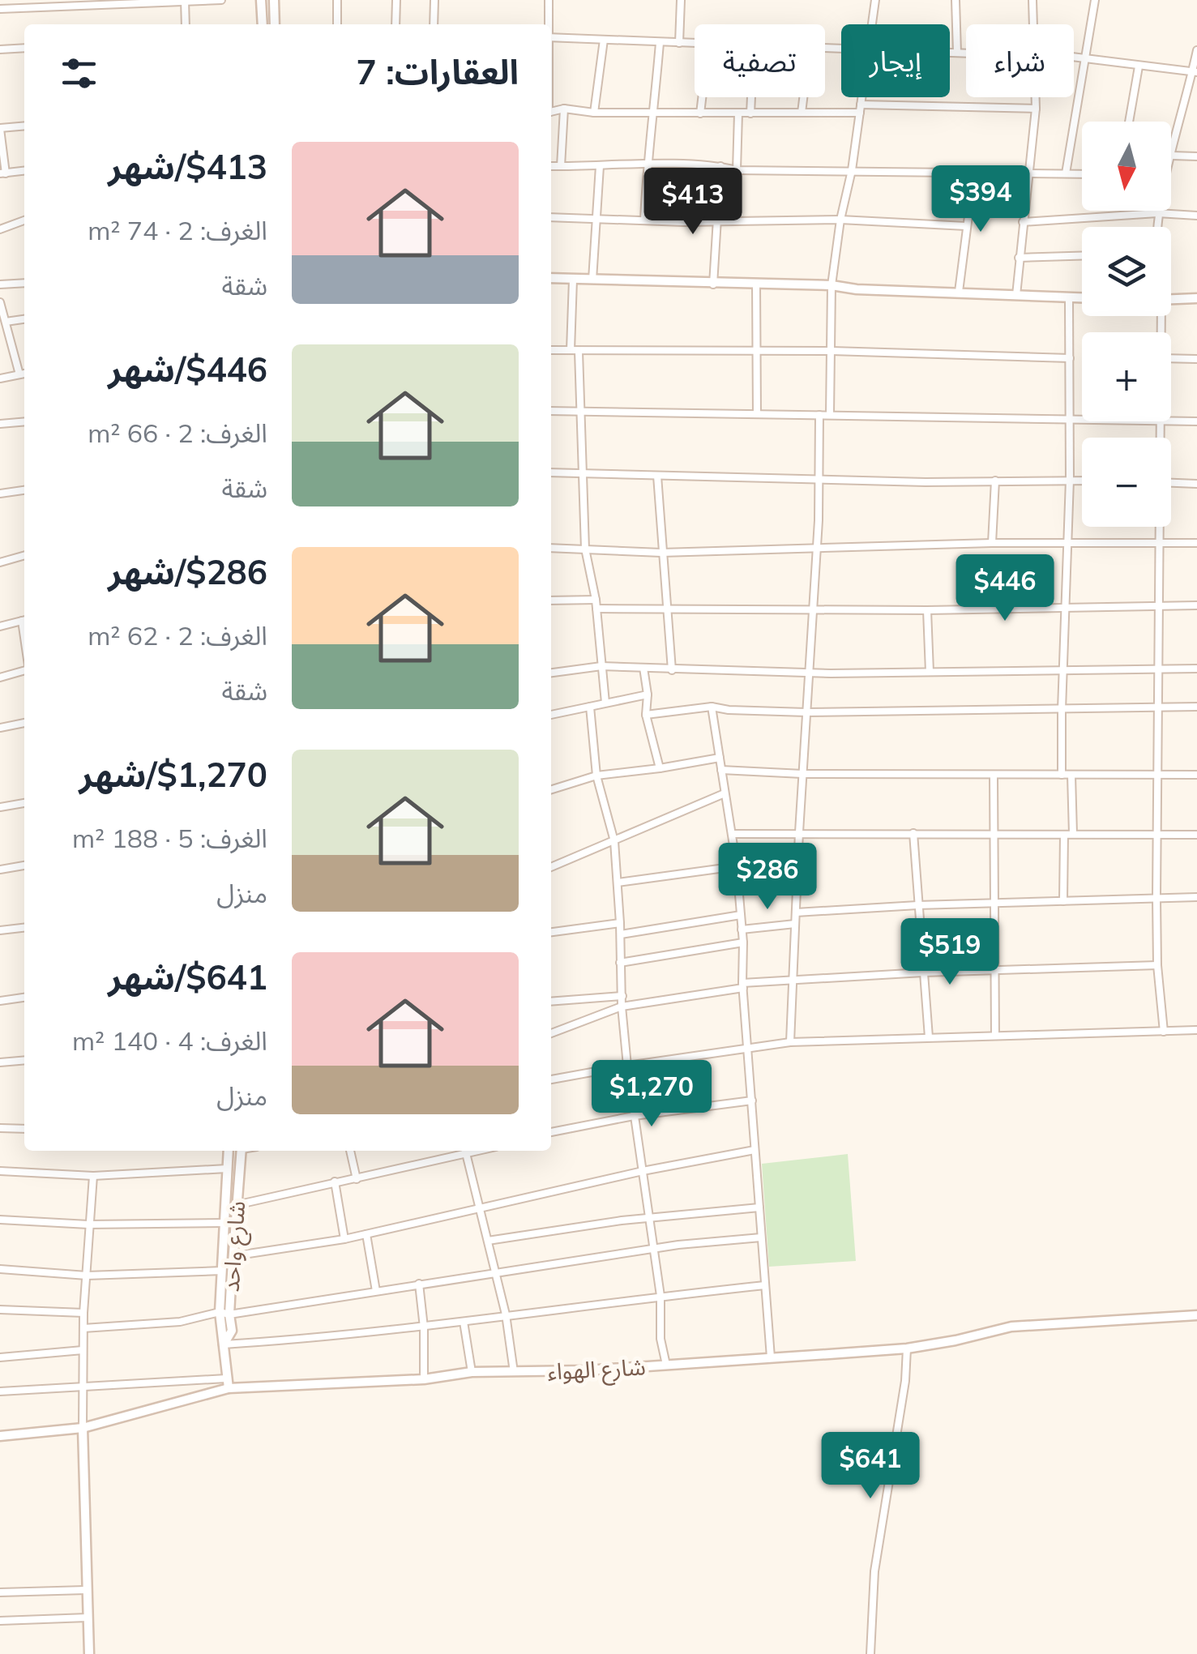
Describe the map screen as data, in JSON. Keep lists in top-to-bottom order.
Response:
{
  "streets": {
    "street": ["شارع واحد", "شارع الهواء"]
  },
  "crossings": [
    ["شارع واحد", "شارع الهواء"]
  ],
  "north": "bottom",
  "page": {
    "chip": ["شراء", "إيجار", "تصفية"],
    "heading": "العقارات: 7",
    "map_buttons": ["+", "−"],
    "list": [
      {
        "name": "$413/شهر",
        "note": "الغرف: 2 · 74 m² · شقة"
      },
      {
        "name": "$446/شهر",
        "note": "الغرف: 2 · 66 m² · شقة"
      },
      {
        "name": "$286/شهر",
        "note": "الغرف: 2 · 62 m² · شقة"
      },
      {
        "name": "$1,270/شهر",
        "note": "الغرف: 5 · 188 m² · منزل"
      },
      {
        "name": "$641/شهر",
        "note": "الغرف: 4 · 140 m² · منزل"
      }
    ],
    "price": [
      "$394",
      "$413",
      "$446",
      "$286",
      "$519",
      "$1,270",
      "$641"
    ]
  }
}
